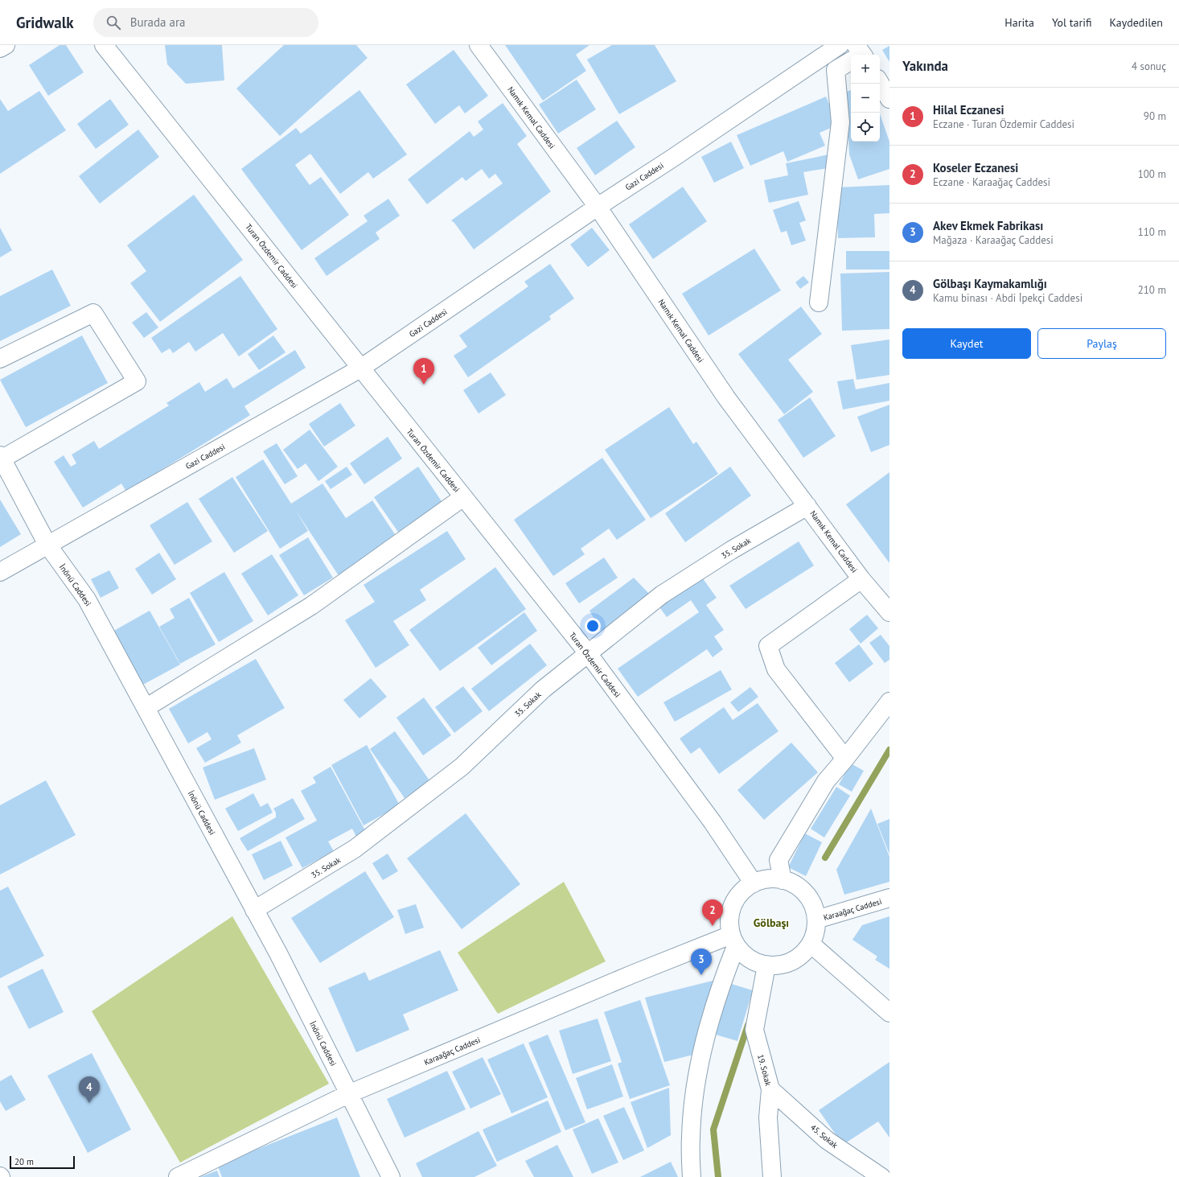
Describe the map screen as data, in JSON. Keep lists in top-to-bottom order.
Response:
{
  "streets": {
    "street": [
      "Namık Kemal Caddesi",
      "Gazi Caddesi",
      "Turan Özdemir Caddesi",
      "35. Sokak",
      "İnönü Caddesi",
      "Karaağaç Caddesi",
      "19. Sokak",
      "45. Sokak"
    ]
  },
  "crossings": [
    ["Namık Kemal Caddesi", "Gazi Caddesi"],
    ["Namık Kemal Caddesi", "35. Sokak"],
    ["Gazi Caddesi", "Turan Özdemir Caddesi"],
    ["Gazi Caddesi", "İnönü Caddesi"],
    ["Turan Özdemir Caddesi", "35. Sokak"],
    ["Turan Özdemir Caddesi", "Karaağaç Caddesi"],
    ["Turan Özdemir Caddesi", "19. Sokak"],
    ["35. Sokak", "İnönü Caddesi"],
    ["İnönü Caddesi", "Karaağaç Caddesi"],
    ["Karaağaç Caddesi", "19. Sokak"],
    ["19. Sokak", "45. Sokak"]
  ],
  "districts": ["Gölbaşı"],
  "scale_bar": "20 m",
  "page": {
    "header": "Gridwalk",
    "search": "Burada ara",
    "nav": ["Harita", "Yol tarifi", "Kaydedilen"],
    "heading": ["Yakında", "4 sonuç"],
    "map_buttons": ["+", "−"],
    "list": [
      {
        "mark": "1",
        "name": "Hilal Eczanesi",
        "note": "Eczane · Turan Özdemir Caddesi",
        "value": "90 m"
      },
      {
        "mark": "2",
        "name": "Koseler Eczanesi",
        "note": "Eczane · Karaağaç Caddesi",
        "value": "100 m"
      },
      {
        "mark": "3",
        "name": "Akev Ekmek Fabrikası",
        "note": "Mağaza · Karaağaç Caddesi",
        "value": "110 m"
      },
      {
        "mark": "4",
        "name": "Gölbaşı Kaymakamlığı",
        "note": "Kamu binası · Abdi İpekçi Caddesi",
        "value": "210 m"
      }
    ],
    "buttons": ["Kaydet", "Paylaş"],
    "pins": [
      "1",
      "2",
      "3",
      "4"
    ],
    "scale": "20 m"
  }
}
